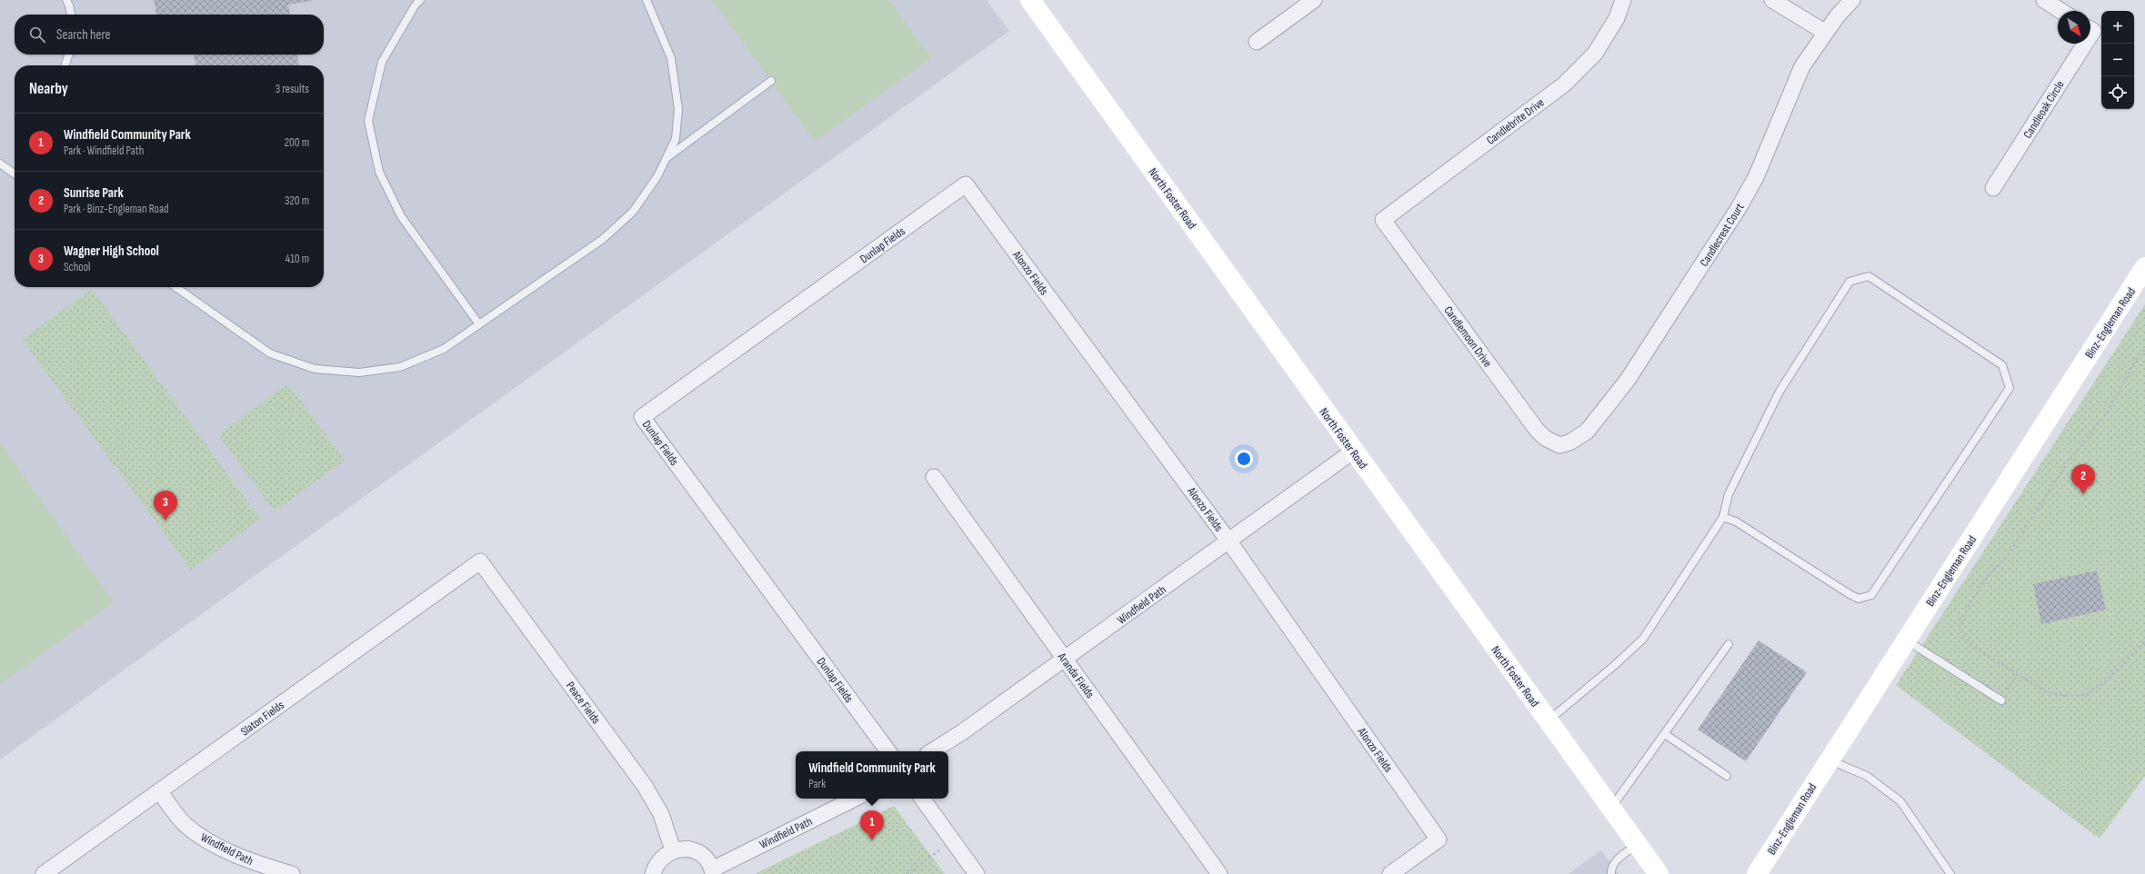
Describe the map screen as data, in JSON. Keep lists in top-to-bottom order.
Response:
{
  "streets": {
    "main road": ["North Foster Road", "Binz-Engleman Road"],
    "street": [
      "Candleoak Circle",
      "Candlebrite Drive",
      "Candlecrest Court",
      "Dunlap Fields",
      "Alonzo Fields",
      "Candlemoon Drive",
      "Windfield Path",
      "Aranda Fields",
      "Peace Fields",
      "Slaton Fields"
    ]
  },
  "crossings": [
    ["Candlebrite Drive", "Candlemoon Drive"],
    ["North Foster Road", "Windfield Path"],
    ["Candlecrest Court", "Candlemoon Drive"],
    ["Dunlap Fields", "Alonzo Fields"],
    ["Alonzo Fields", "Windfield Path"],
    ["Windfield Path", "Aranda Fields"],
    ["Windfield Path", "Peace Fields"],
    ["Windfield Path", "Slaton Fields"],
    ["Peace Fields", "Slaton Fields"]
  ],
  "north": "bottom right",
  "page": {
    "map_buttons": ["+", "−"],
    "search": "Search here",
    "heading": ["Nearby", "3 results"],
    "list": [
      {
        "mark": "1",
        "name": "Windfield Community Park",
        "note": "Park · Windfield Path",
        "value": "200 m"
      },
      {
        "mark": "2",
        "name": "Sunrise Park",
        "note": "Park · Binz-Engleman Road",
        "value": "320 m"
      },
      {
        "mark": "3",
        "name": "Wagner High School",
        "note": "School",
        "value": "410 m"
      }
    ],
    "pins": ["2", "3", "1"],
    "popup": ["Windfield Community Park", "Park"]
  }
}
